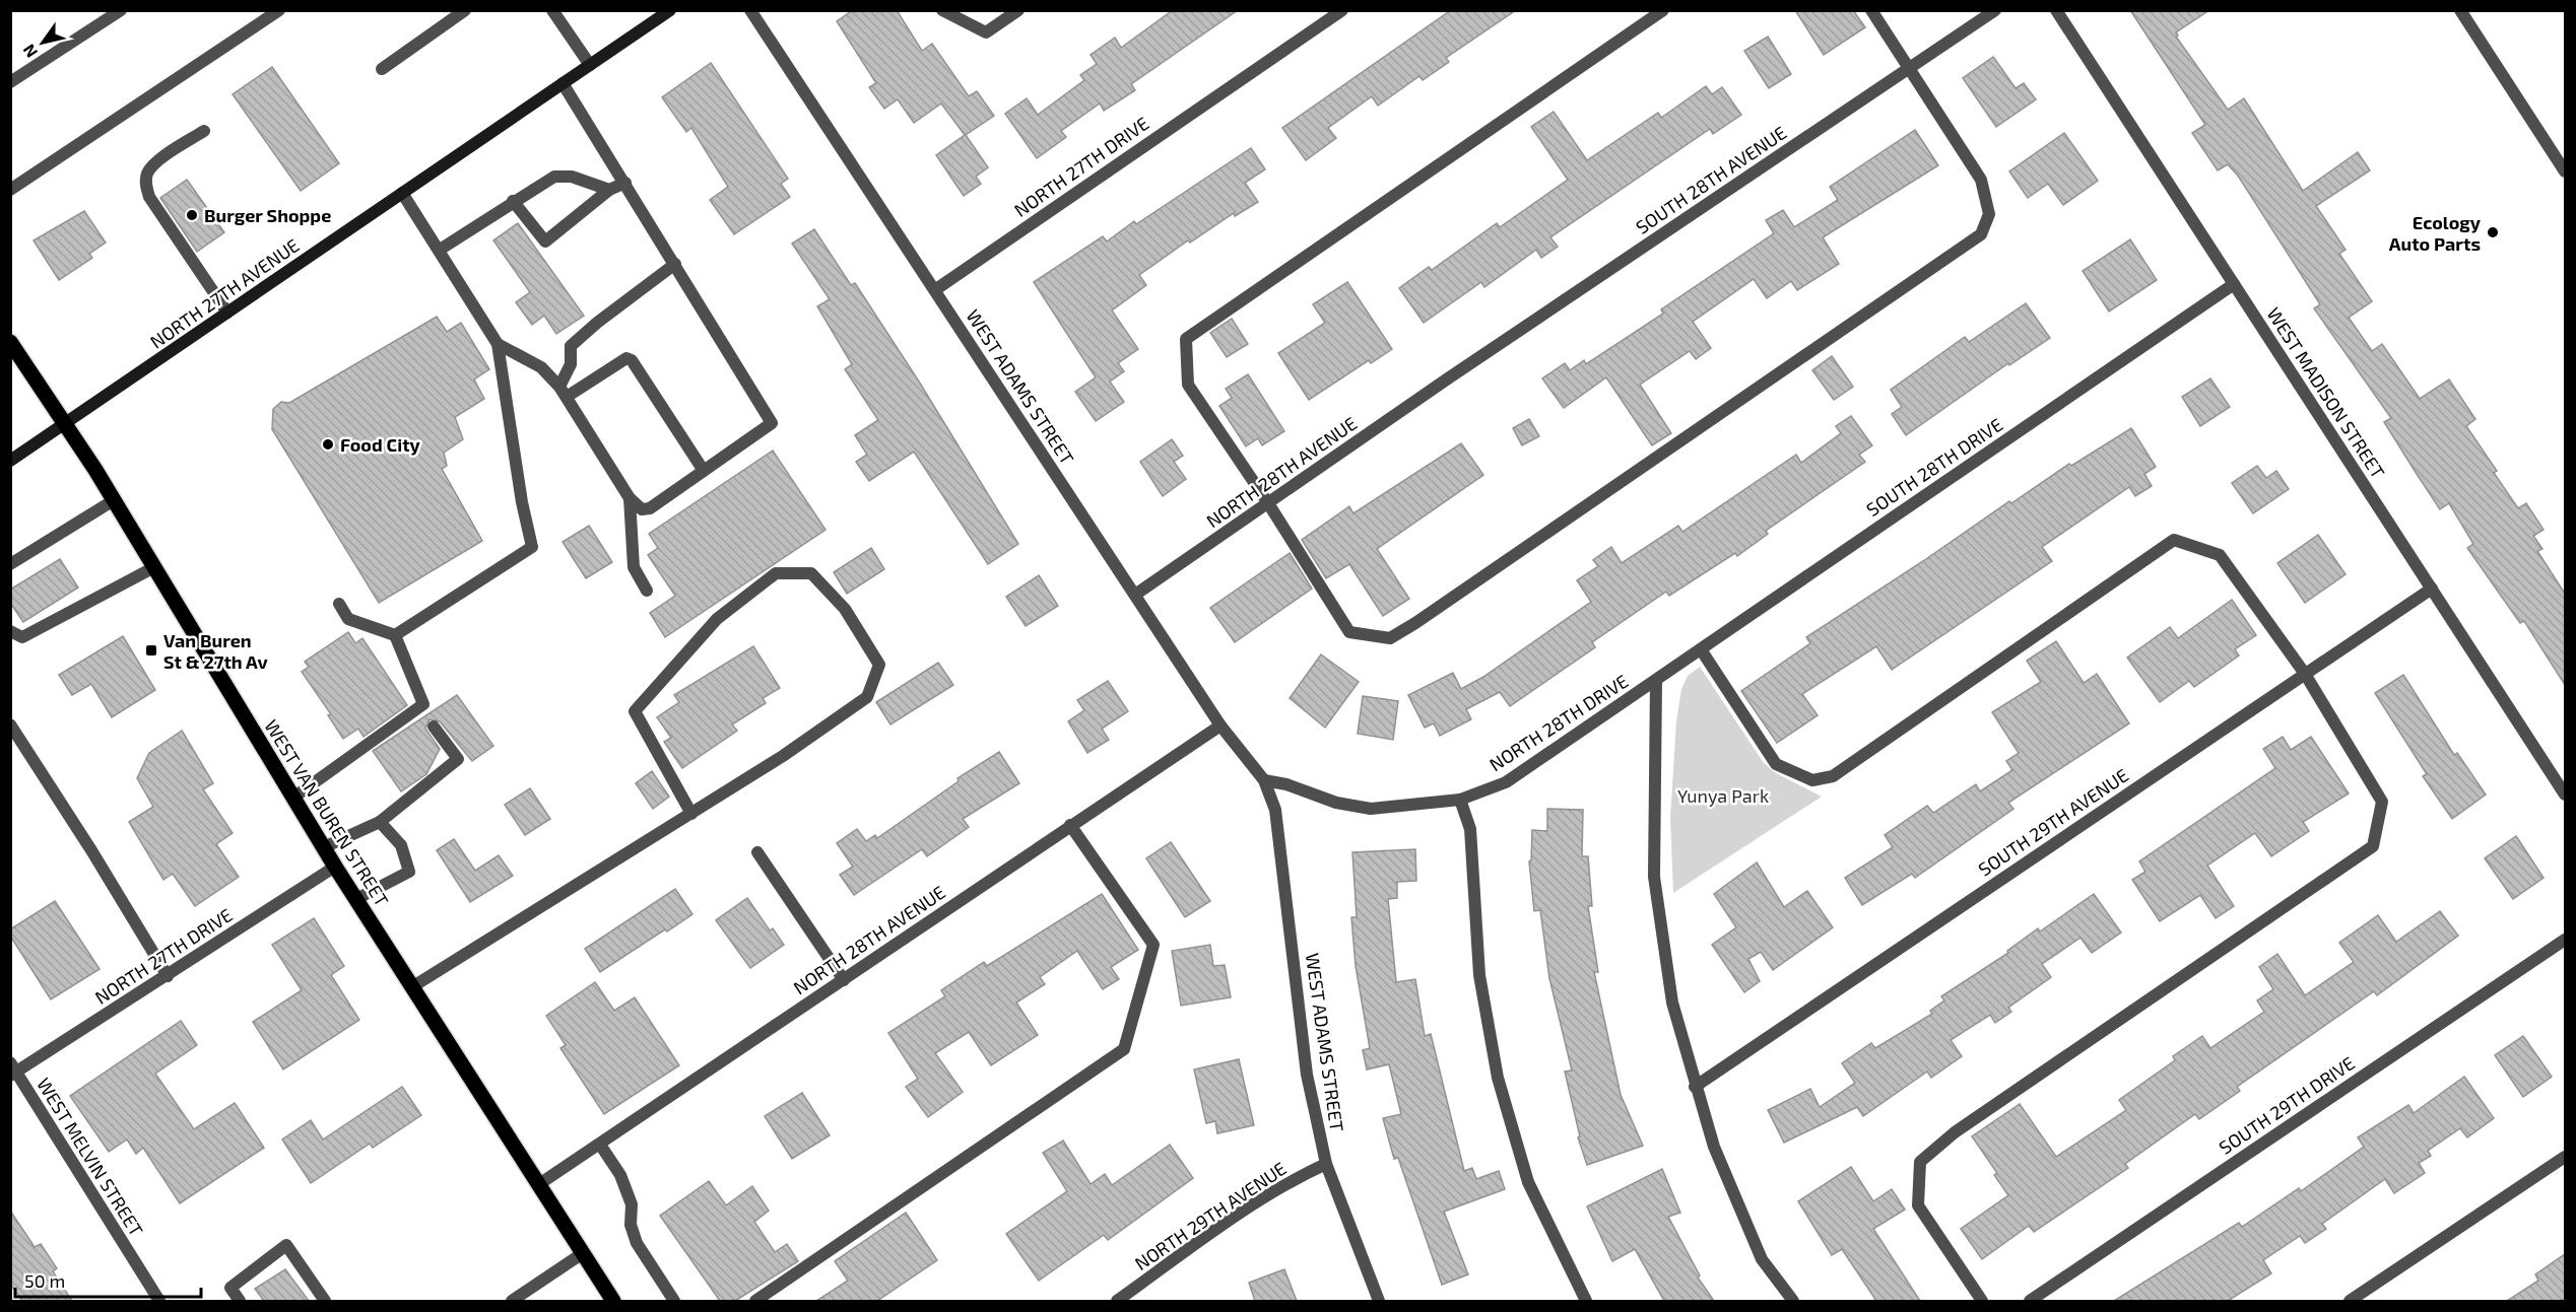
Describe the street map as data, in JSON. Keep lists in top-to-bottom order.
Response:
{
  "streets": {
    "main road": ["NORTH 27TH AVENUE", "WEST VAN BUREN STREET"],
    "street": [
      "NORTH 27TH DRIVE",
      "SOUTH 28TH AVENUE",
      "WEST ADAMS STREET",
      "WEST MADISON STREET",
      "SOUTH 28TH DRIVE",
      "NORTH 28TH AVENUE",
      "NORTH 28TH DRIVE",
      "SOUTH 29TH AVENUE",
      "SOUTH 29TH DRIVE",
      "WEST MELVIN STREET",
      "NORTH 29TH AVENUE"
    ]
  },
  "crossings": [
    ["NORTH 27TH DRIVE", "WEST ADAMS STREET"],
    ["NORTH 27TH DRIVE", "WEST VAN BUREN STREET"],
    ["NORTH 27TH DRIVE", "WEST MELVIN STREET"],
    ["SOUTH 28TH AVENUE", "NORTH 28TH AVENUE"],
    ["NORTH 27TH AVENUE", "WEST VAN BUREN STREET"],
    ["WEST ADAMS STREET", "NORTH 28TH AVENUE"],
    ["WEST ADAMS STREET", "NORTH 28TH DRIVE"],
    ["WEST ADAMS STREET", "NORTH 29TH AVENUE"],
    ["WEST MADISON STREET", "SOUTH 28TH DRIVE"],
    ["WEST MADISON STREET", "SOUTH 29TH AVENUE"],
    ["SOUTH 28TH DRIVE", "NORTH 28TH DRIVE"],
    ["NORTH 28TH AVENUE", "WEST VAN BUREN STREET"]
  ],
  "parks": ["Yunya Park"],
  "places": {
    "other": ["Burger Shoppe", "Ecology Auto Parts", "Food City"],
    "transit": ["Van Buren St & 27th Av"]
  },
  "scale_bar": "50 m",
  "north": "bottom left"
}
